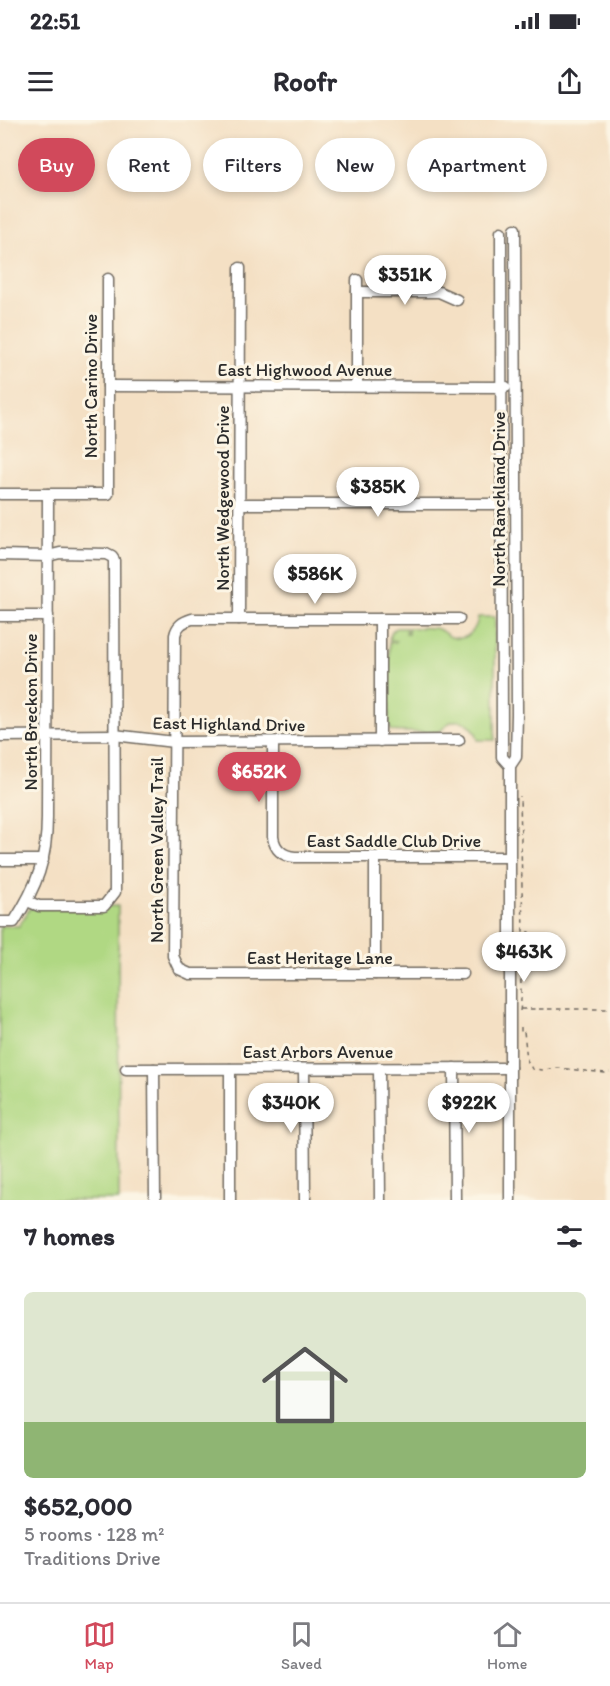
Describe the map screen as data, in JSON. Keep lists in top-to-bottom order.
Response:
{
  "streets": {
    "street": [
      "East Highwood Avenue",
      "North Carino Drive",
      "North Wedgewood Drive",
      "North Ranchland Drive",
      "North Breckon Drive",
      "East Highland Drive",
      "East Saddle Club Drive",
      "North Green Valley Trail",
      "East Heritage Lane",
      "East Arbors Avenue"
    ]
  },
  "crossings": [
    ["East Highwood Avenue", "North Carino Drive"],
    ["East Highwood Avenue", "North Wedgewood Drive"],
    ["East Highwood Avenue", "North Ranchland Drive"],
    ["North Carino Drive", "North Breckon Drive"],
    ["North Wedgewood Drive", "North Green Valley Trail"],
    ["North Ranchland Drive", "East Saddle Club Drive"],
    ["North Ranchland Drive", "East Arbors Avenue"],
    ["North Breckon Drive", "East Highland Drive"],
    ["East Highland Drive", "East Saddle Club Drive"],
    ["East Highland Drive", "North Green Valley Trail"],
    ["North Green Valley Trail", "East Heritage Lane"]
  ],
  "page": {
    "status": "22:51",
    "header": "Roofr",
    "chip": [
      "Buy",
      "Rent",
      "Filters",
      "New",
      "Apartment"
    ],
    "price": [
      "$351K",
      "$385K",
      "$586K",
      "$652K",
      "$463K",
      "$340K",
      "$922K"
    ],
    "heading": "7 homes",
    "list": [
      {
        "name": "$652,000",
        "note": "5 rooms · 128 m² · Traditions Drive"
      }
    ],
    "tabs": ["Map", "Saved", "Home"]
  }
}
